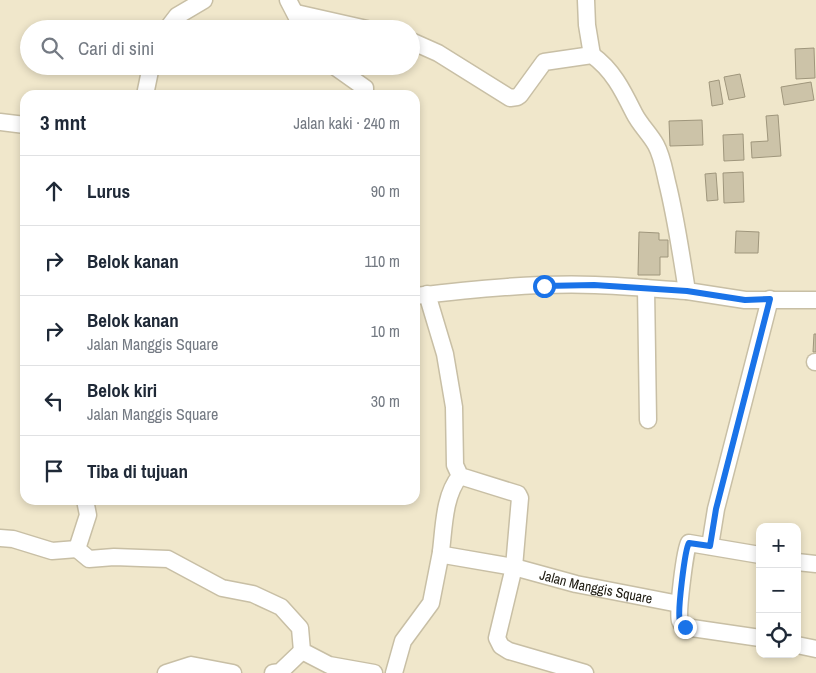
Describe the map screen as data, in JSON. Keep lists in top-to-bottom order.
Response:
{
  "streets": {
    "street": ["Jalan Manggis Square"]
  },
  "page": {
    "search": "Cari di sini",
    "heading": ["3 mnt", "Jalan kaki · 240 m"],
    "list": [
      ["Lurus", "90 m"],
      ["Belok kanan", "110 m"],
      ["Belok kanan", "Jalan Manggis Square", "10 m"],
      ["Belok kiri", "Jalan Manggis Square", "30 m"],
      "Tiba di tujuan"
    ],
    "map_buttons": ["+", "−"]
  }
}
